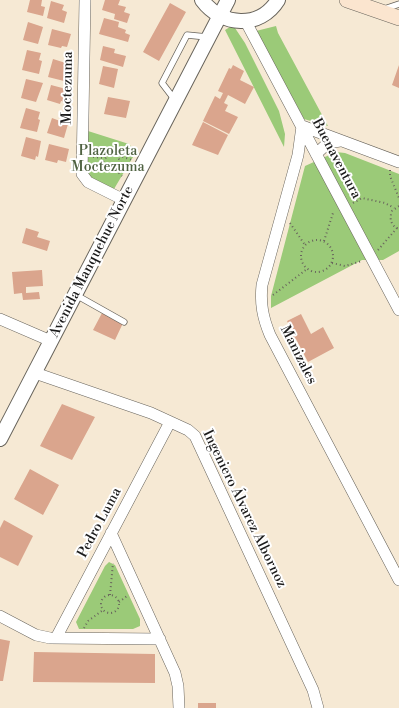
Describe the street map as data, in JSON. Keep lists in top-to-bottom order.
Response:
{
  "streets": {
    "street": [
      "Moctezuma",
      "Buenaventura",
      "Avenida Manquehue Norte",
      "Manizales",
      "Ingeniero Álvarez Albornoz",
      "Pedro Luma"
    ]
  },
  "crossings": [
    ["Moctezuma", "Avenida Manquehue Norte"],
    ["Buenaventura", "Manizales"],
    ["Avenida Manquehue Norte", "Ingeniero Álvarez Albornoz"],
    ["Ingeniero Álvarez Albornoz", "Pedro Luma"]
  ],
  "parks": ["Plazoleta Moctezuma"]
}
